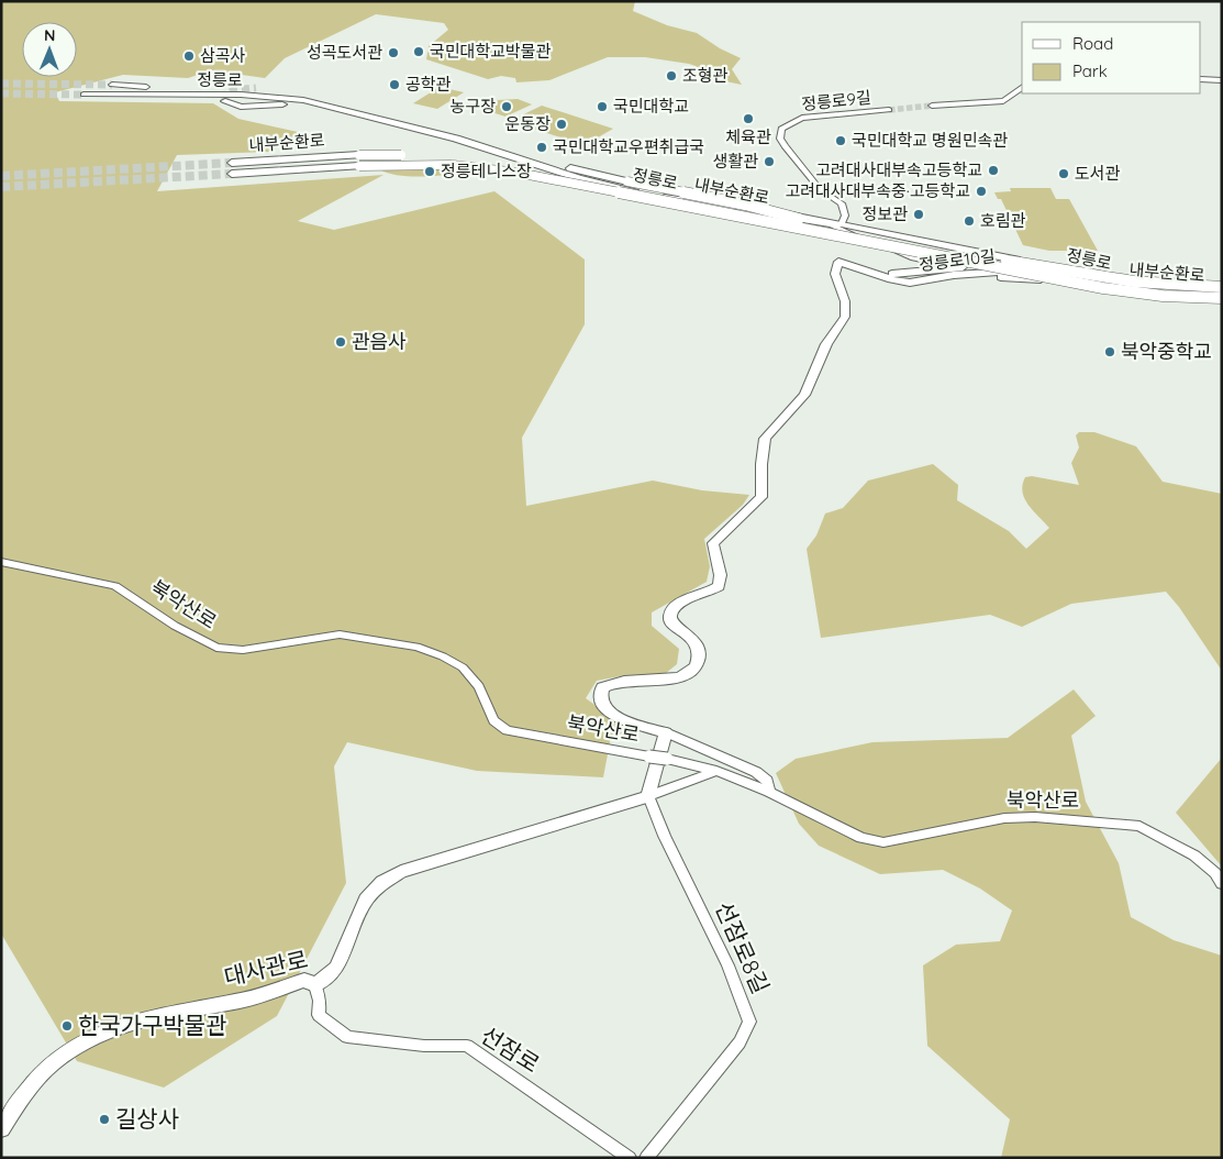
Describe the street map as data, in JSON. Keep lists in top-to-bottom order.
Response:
{
  "streets": {
    "highway": ["내부순환로"],
    "main road": ["정릉로", "정릉로10길", "대사관로"],
    "street": [
      "정릉로9길",
      "북악산로",
      "선잠로8길",
      "선잠로"
    ]
  },
  "crossings": [
    ["정릉로", "정릉로9길"],
    ["정릉로", "내부순환로"],
    ["정릉로", "정릉로10길"],
    ["정릉로9길", "내부순환로"],
    ["내부순환로", "정릉로10길"],
    ["북악산로", "대사관로"],
    ["선잠로8길", "대사관로"],
    ["대사관로", "선잠로"]
  ],
  "places": [
    "국민대학교박물관",
    "성곡도서관",
    "삼곡사",
    "조형관",
    "공학관",
    "농구장",
    "국민대학교",
    "체육관",
    "운동장",
    "국민대학교 명원민속관",
    "국민대학교우편취급국",
    "생활관",
    "고려대사대부속고등학교",
    "정릉테니스장",
    "도서관",
    "고려대사대부속중·고등학교",
    "정보관",
    "호림관",
    "관음사",
    "북악중학교",
    "한국가구박물관",
    "길상사"
  ],
  "legend": ["Road", "Park"],
  "north": "top"
}
